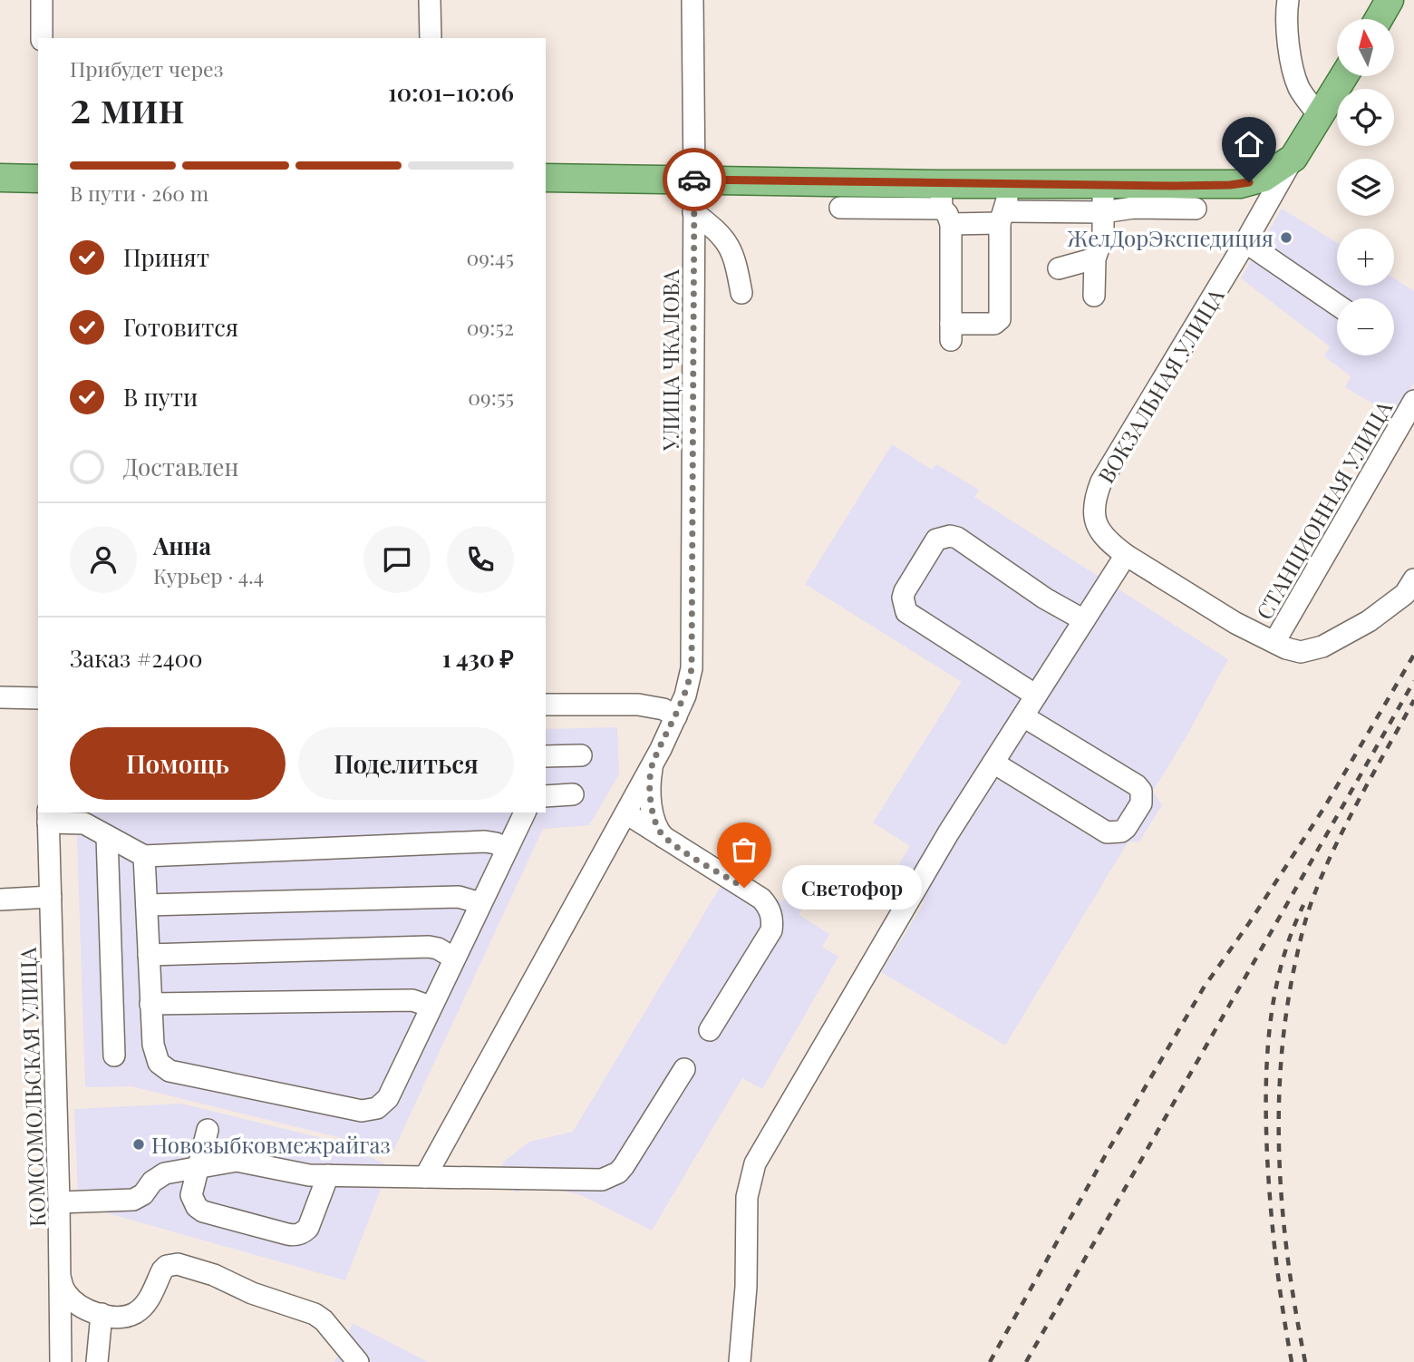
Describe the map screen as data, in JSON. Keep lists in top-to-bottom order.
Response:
{
  "streets": {
    "main road": ["ВОКЗАЛЬНАЯ УЛИЦА"],
    "street": ["УЛИЦА ЧКАЛОВА", "СТАНЦИОННАЯ УЛИЦА", "КОМСОМОЛЬСКАЯ УЛИЦА"]
  },
  "crossings": [
    ["ВОКЗАЛЬНАЯ УЛИЦА", "СТАНЦИОННАЯ УЛИЦА"]
  ],
  "places": ["ЖелДорЭкспедиция", "Светофор", "Новозыбковмежрайгаз"],
  "north": "top",
  "page": {
    "map_buttons": ["+", "−"],
    "heading": ["2 мин", "Прибудет через", "10:01–10:06"],
    "panel": [
      "Анна",
      "Курьер · 4.4",
      "Заказ #2400",
      "1 430 ₽"
    ],
    "bar": "В пути · 260 m",
    "list": [
      ["Принят", "09:45"],
      ["Готовится", "09:52"],
      ["В пути", "09:55"],
      "Доставлен"
    ],
    "buttons": ["Помощь", "Поделиться"],
    "bubble": "Светофор"
  }
}
